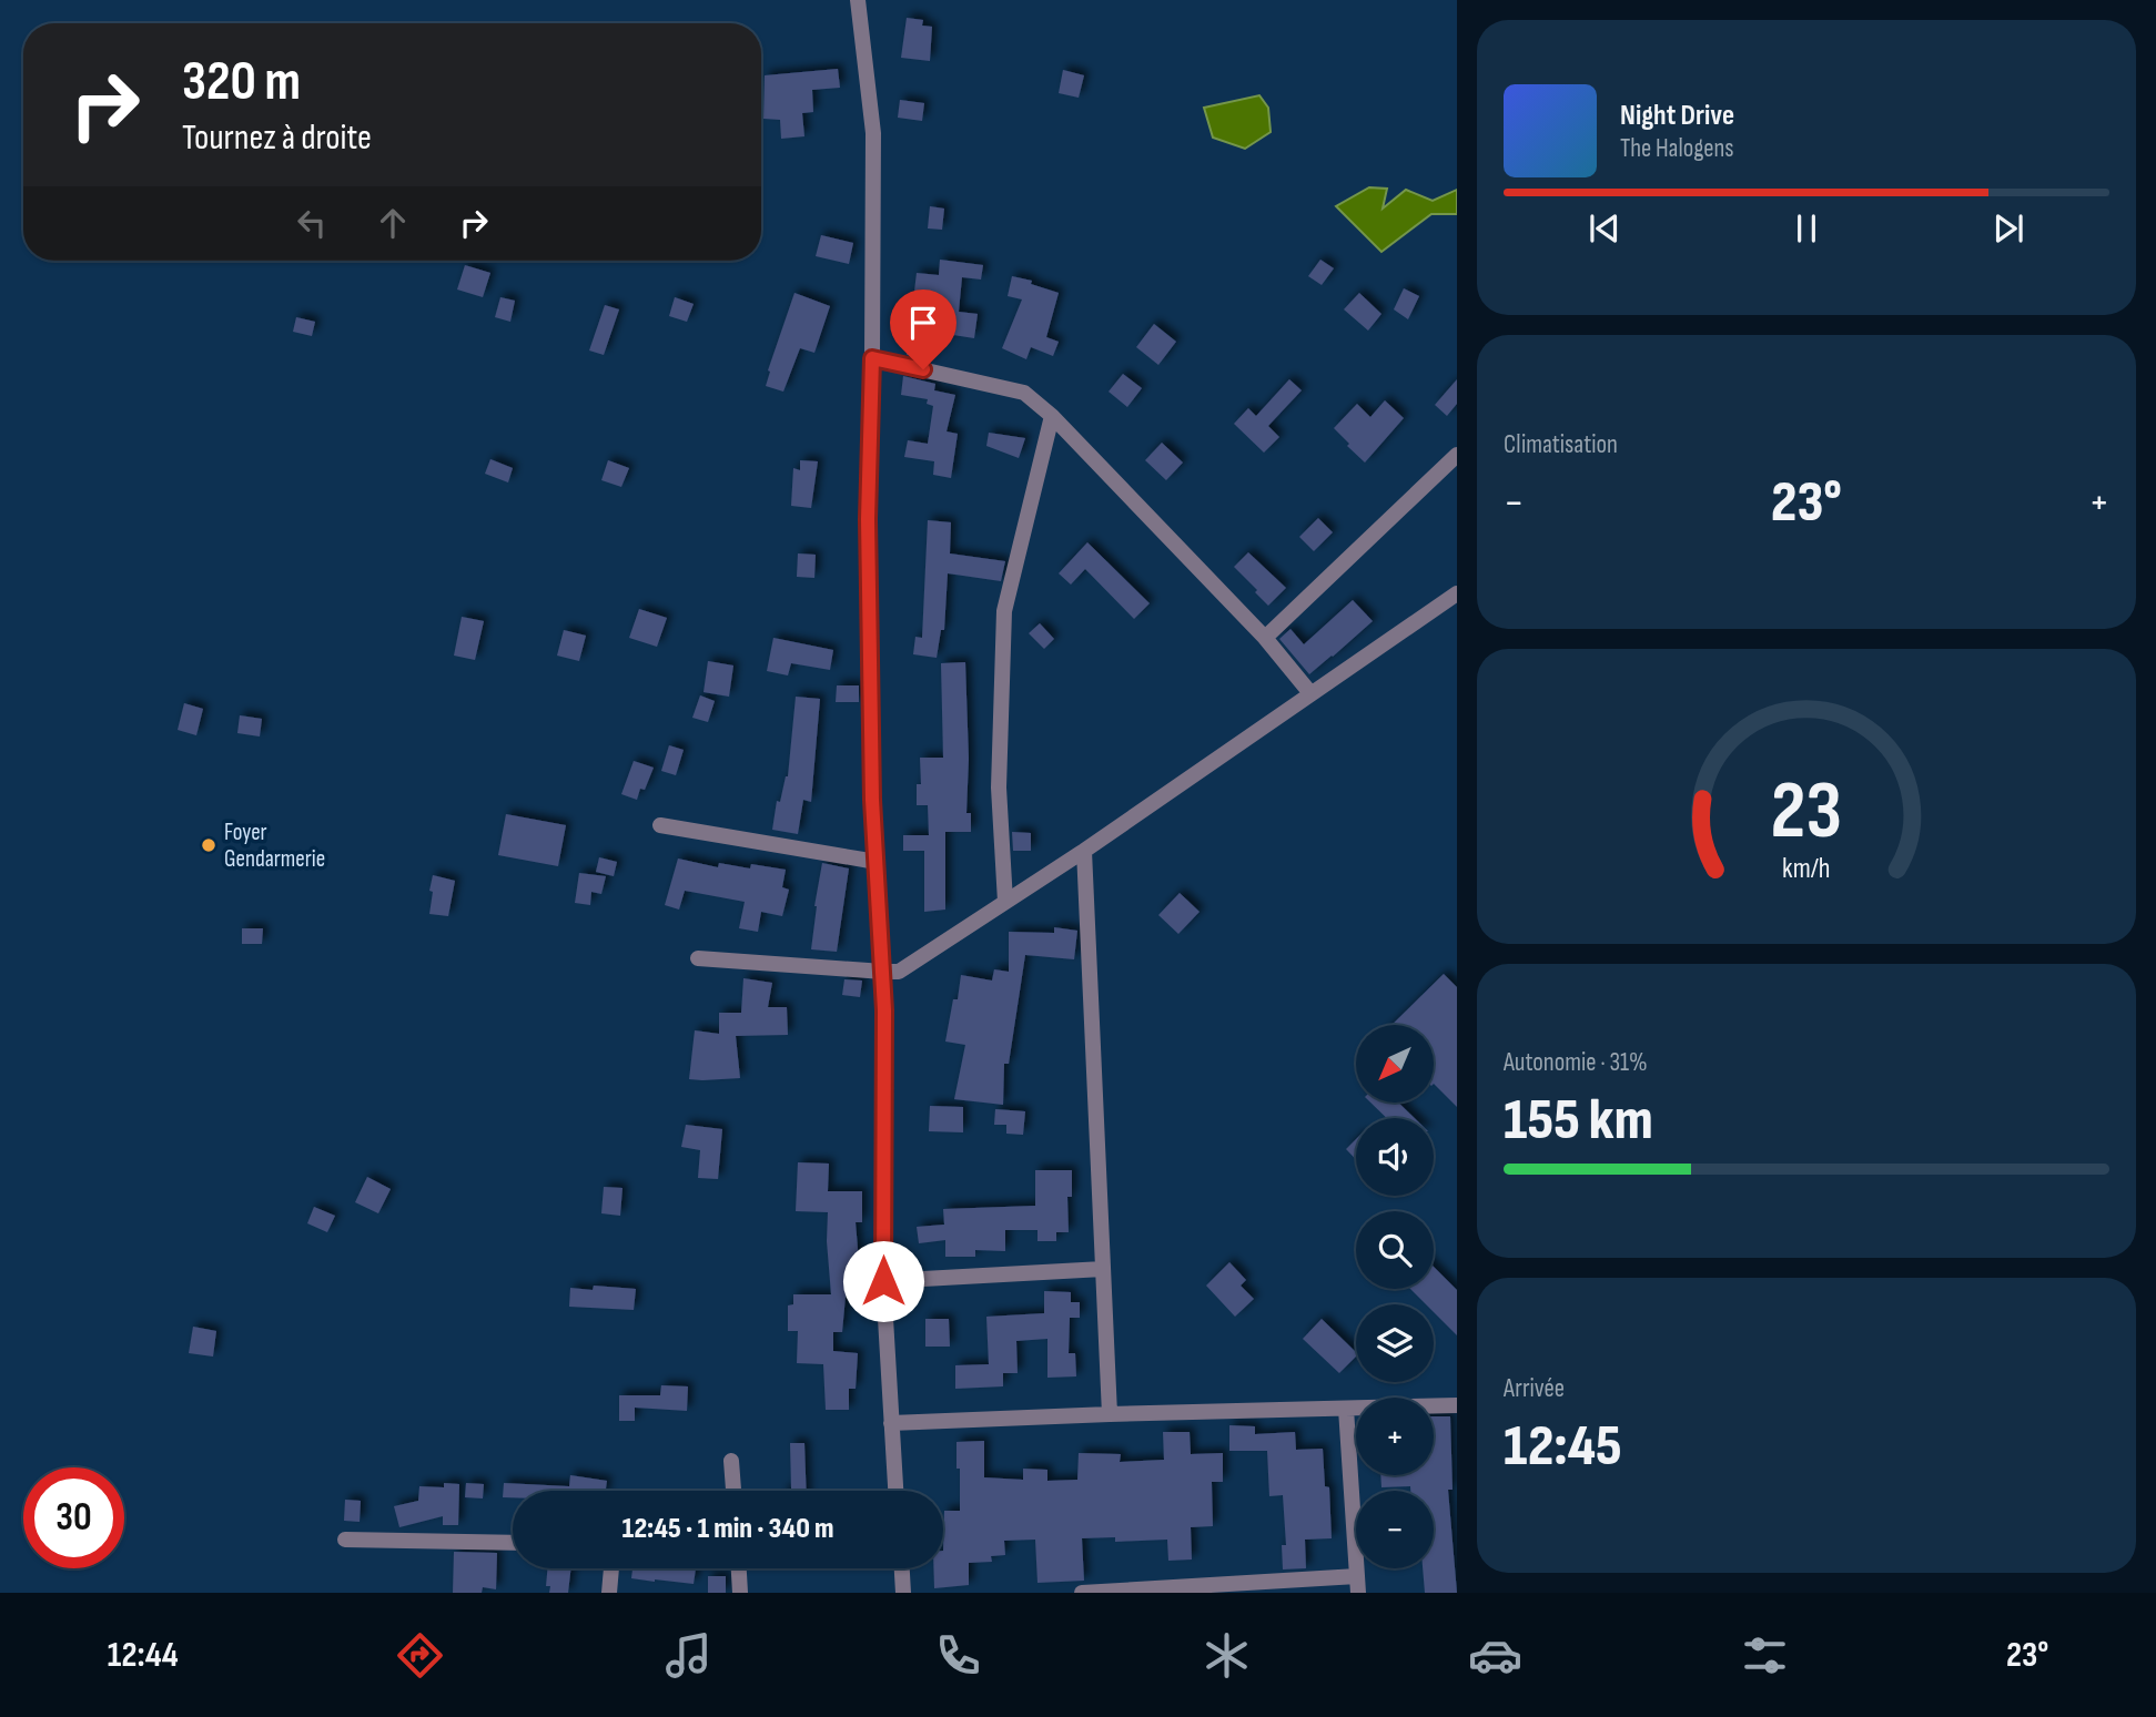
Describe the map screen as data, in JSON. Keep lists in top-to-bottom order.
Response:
{
  "places": ["Foyer Gendarmerie"],
  "north": "bottom left",
  "page": {
    "turn": ["320 m", "Tournez à droite"],
    "song": ["Night Drive", "The Halogens"],
    "tile": [
      "Climatisation",
      ["Autonomie · 31%", "155 km"],
      ["Arrivée", "12:45"]
    ],
    "heat": ["−", "23°", "+"],
    "map_buttons": ["+", "−"],
    "limit": "30",
    "trip": "12:45 · 1 min · 340 m",
    "tabs": ["12:44", "23°"],
    "gauge": ["23", "km/h"]
  }
}
